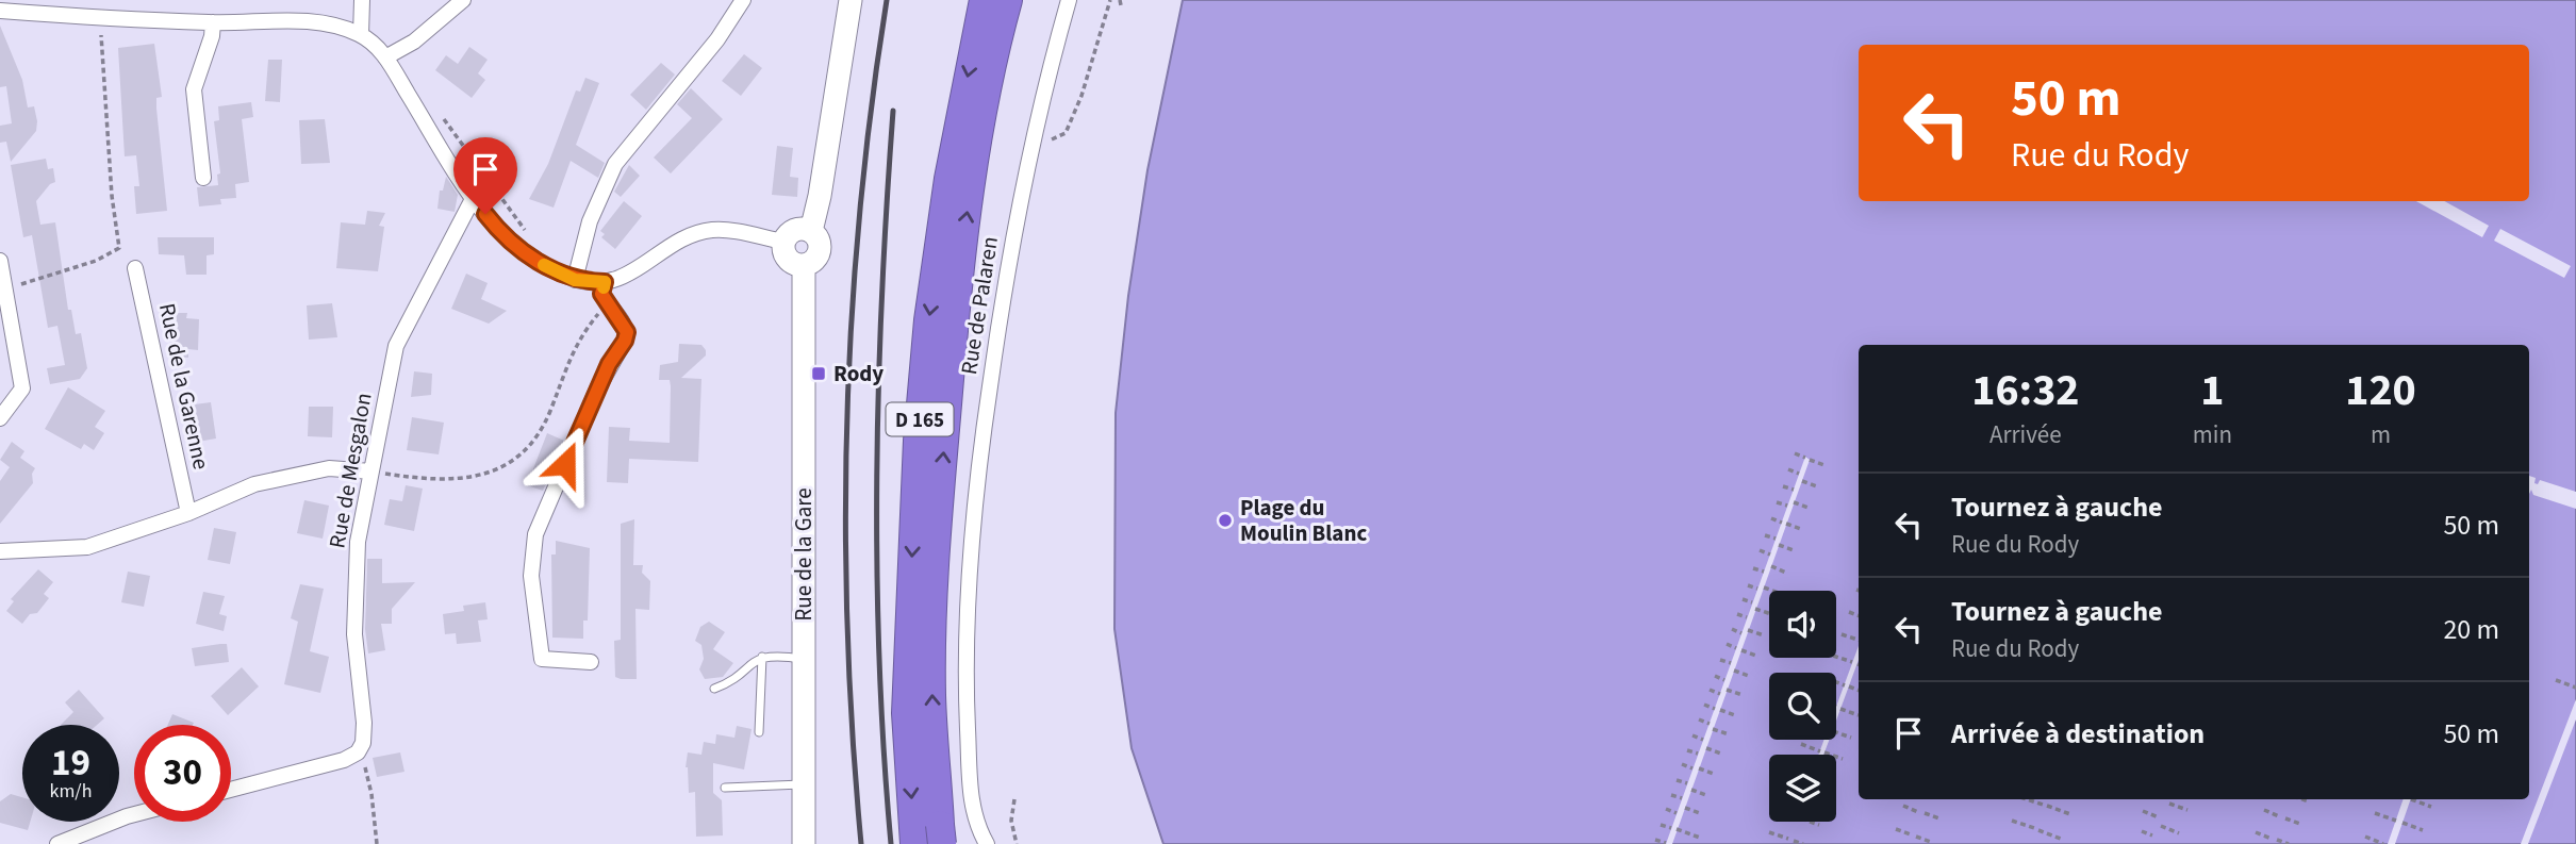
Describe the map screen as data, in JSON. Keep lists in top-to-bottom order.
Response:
{
  "streets": {
    "highway": ["D 165"],
    "main road": ["Rue de la Gare"],
    "street": ["Rue de Palaren", "Rue de la Garenne", "Rue de Mesgalon"]
  },
  "crossings": [
    ["Rue de la Garenne", "Rue de Mesgalon"]
  ],
  "places": {
    "transit": ["Rody"],
    "other": ["Plage du Moulin Blanc"]
  },
  "page": {
    "turn": ["50 m", "Rue du Rody"],
    "eta": [
      "16:32",
      "Arrivée",
      "1",
      "min",
      "120",
      "m"
    ],
    "list": [
      {
        "name": "Tournez à gauche",
        "note": "Rue du Rody",
        "value": "50 m"
      },
      {
        "name": "Tournez à gauche",
        "note": "Rue du Rody",
        "value": "20 m"
      },
      {
        "name": "Arrivée à destination",
        "value": "50 m"
      }
    ],
    "speed": "19 km/h",
    "limit": "30"
  }
}
